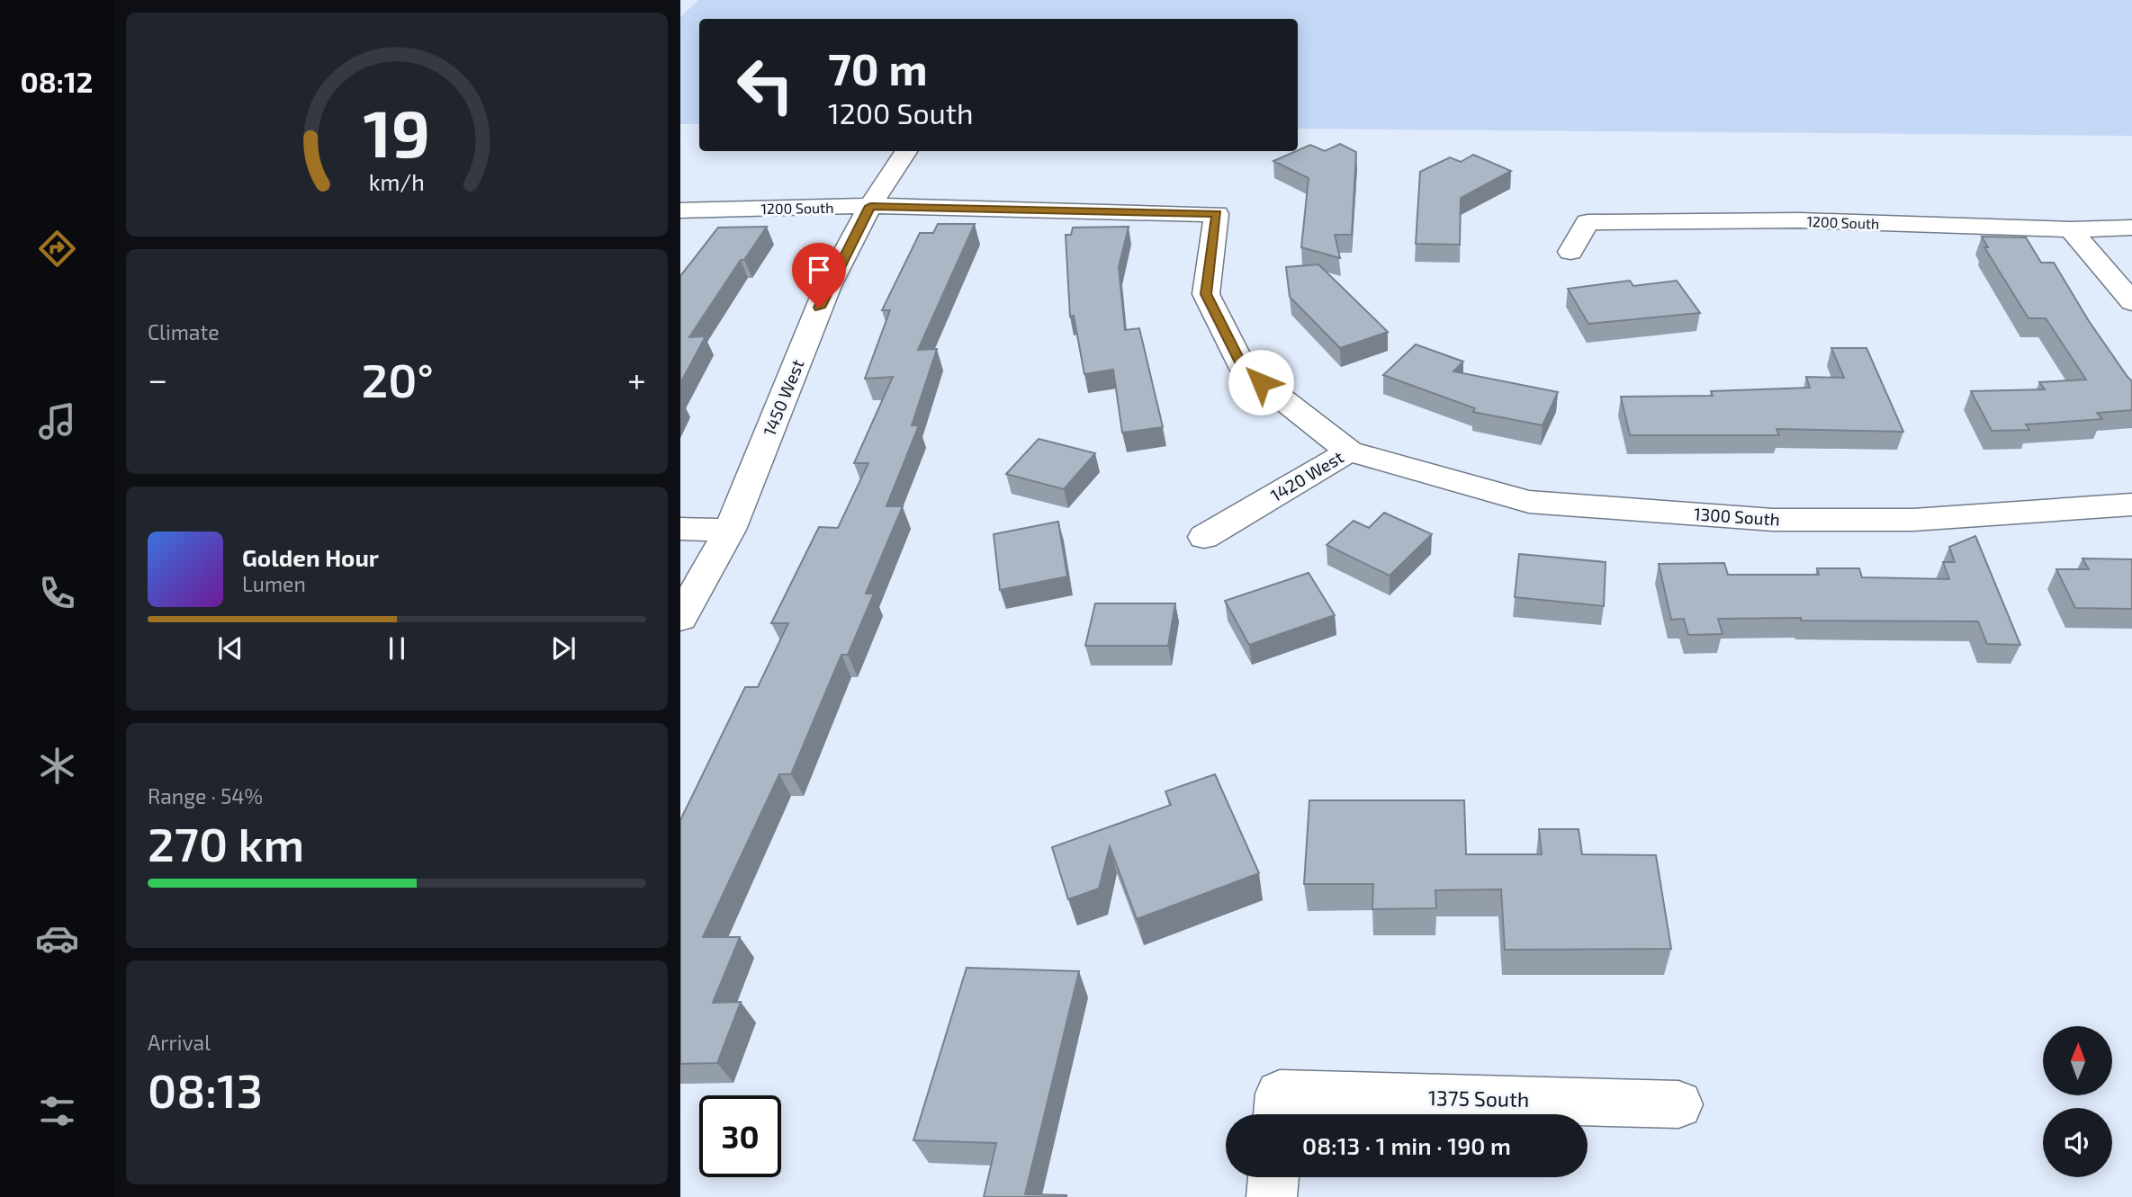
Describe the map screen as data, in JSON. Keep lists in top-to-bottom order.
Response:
{
  "streets": {
    "street": [
      "1200 South",
      "1450 West",
      "1420 West",
      "1300 South",
      "1375 South"
    ]
  },
  "crossings": [
    ["1200 South", "1450 West"],
    ["1200 South", "1420 West"],
    ["1420 West", "1300 South"]
  ],
  "north": "top",
  "page": {
    "tabs": "08:12",
    "turn": ["70 m", "1200 South"],
    "tile": [
      "Climate",
      ["Range · 54%", "270 km"],
      ["Arrival", "08:13"]
    ],
    "heat": ["−", "20°", "+"],
    "song": ["Golden Hour", "Lumen"],
    "limit": "30",
    "trip": "08:13 · 1 min · 190 m",
    "gauge": ["19", "km/h"]
  }
}
